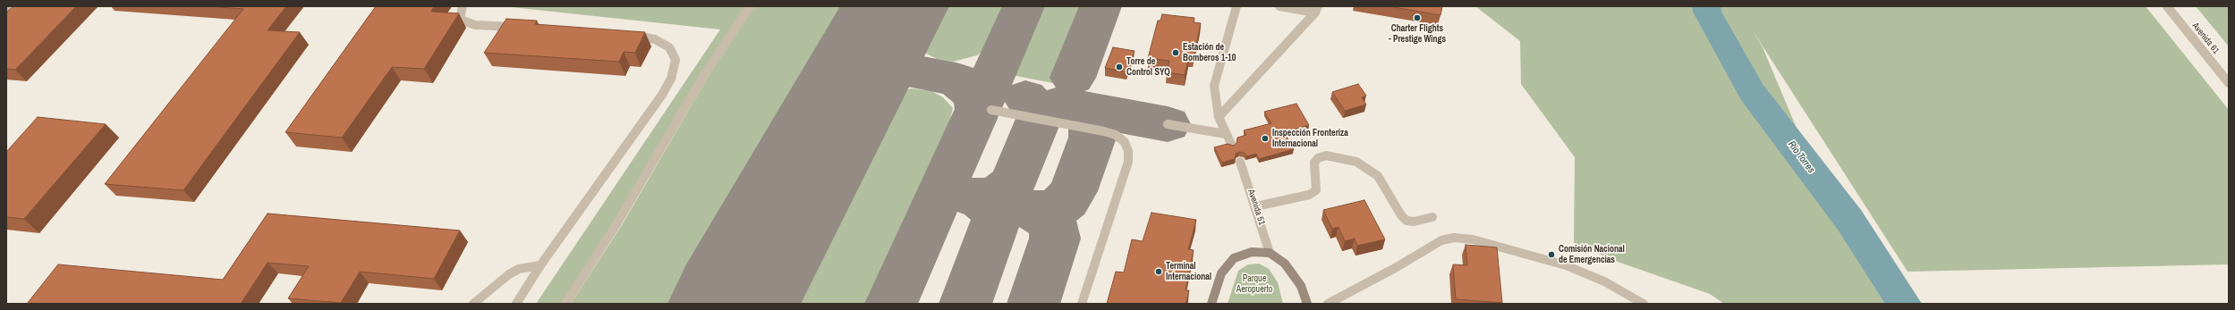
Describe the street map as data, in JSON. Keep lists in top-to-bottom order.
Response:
{
  "streets": {
    "street": ["Avenida 61", "Avenida 51"]
  },
  "water": ["Río Torres"],
  "parks": ["Parque Aeropuerto"],
  "places": [
    "Charter Flights - Prestige Wings",
    "Estación de Bomberos 1-10",
    "Torre de Control SYQ",
    "Inspección Fronteriza Internacional",
    "Comisión Nacional de Emergencias",
    "Terminal Internacional"
  ]
}
